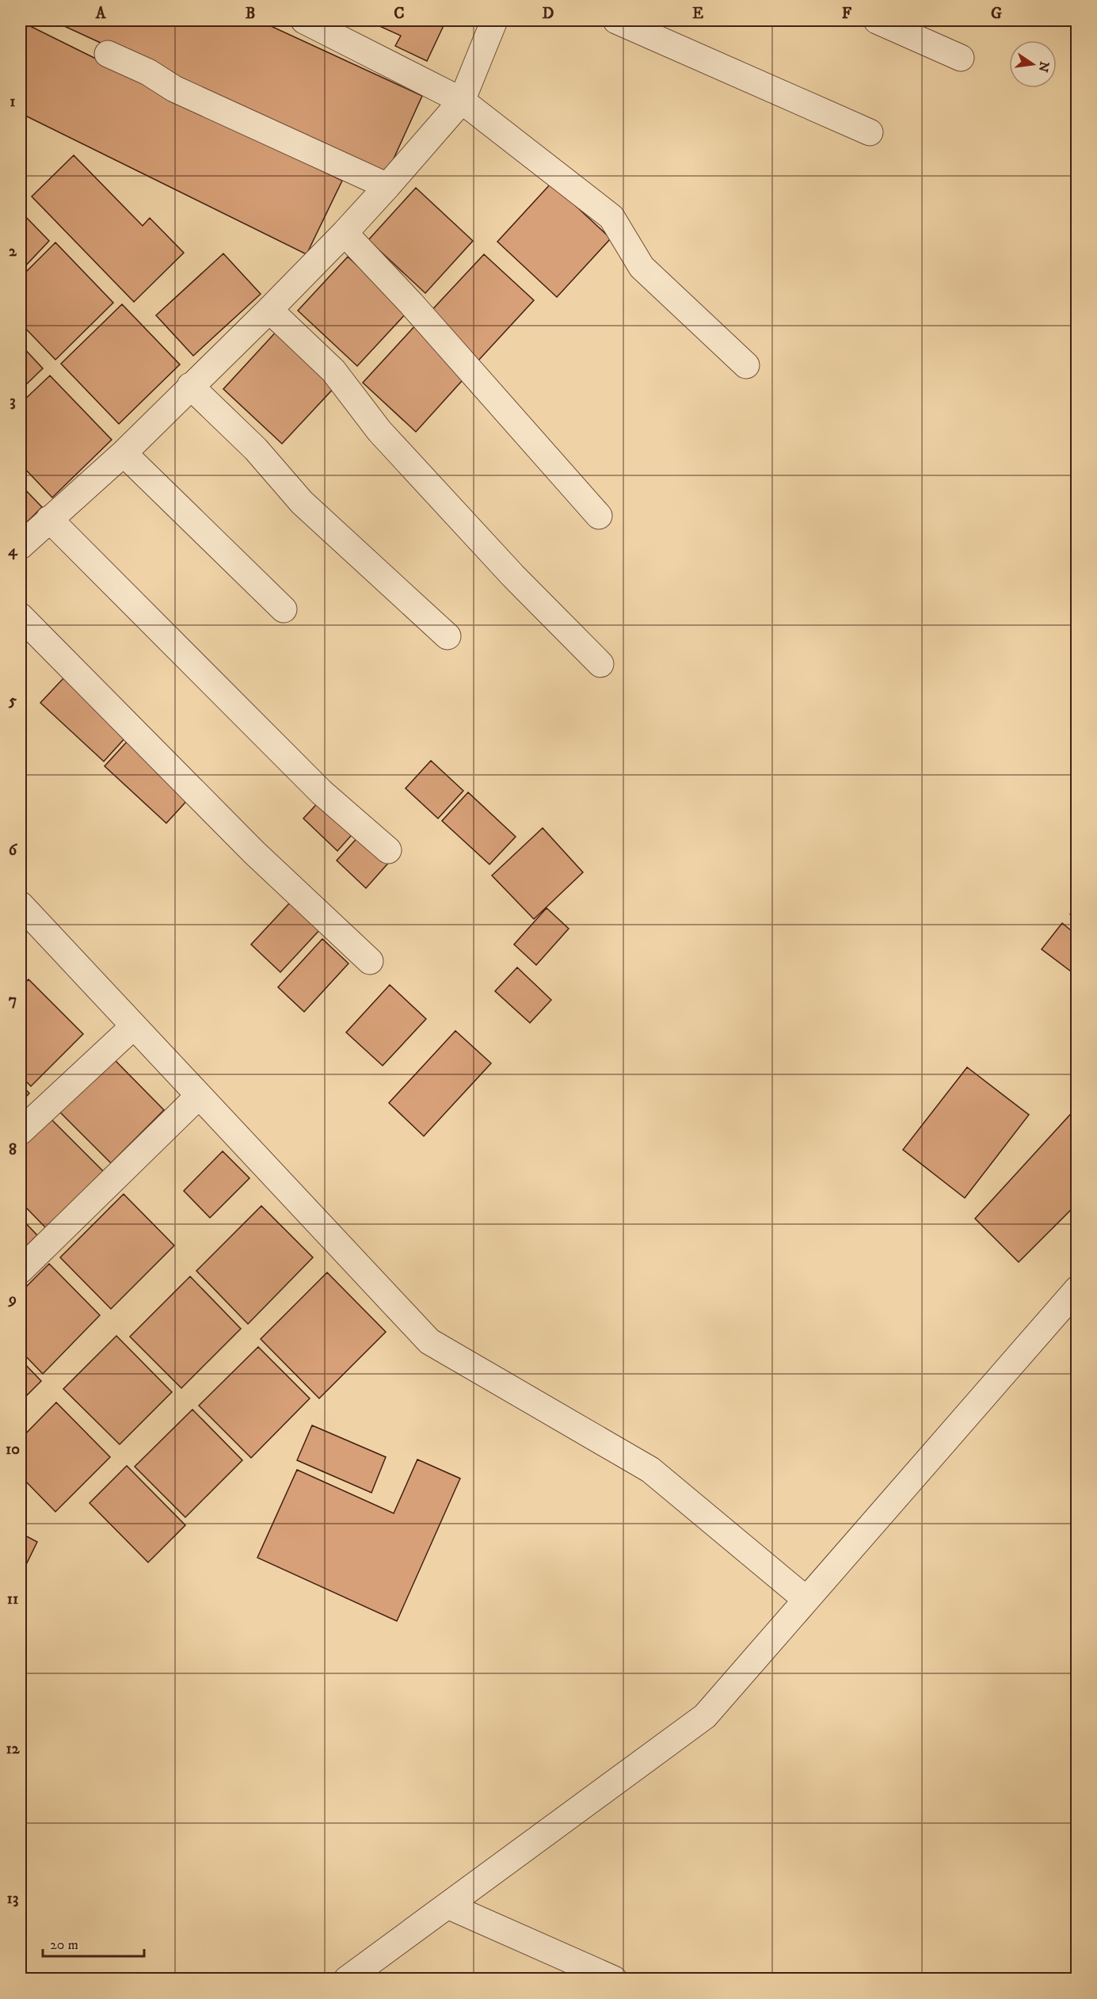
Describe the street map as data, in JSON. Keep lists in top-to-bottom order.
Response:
{
  "scale_bar": "20 m",
  "north": "right",
  "grid": {
    "columns": [
      "A",
      "B",
      "C",
      "D",
      "E",
      "F",
      "G"
    ],
    "rows": [
      "1",
      "2",
      "3",
      "4",
      "5",
      "6",
      "7",
      "8",
      "9",
      "10",
      "11",
      "12",
      "13"
    ]
  }
}
